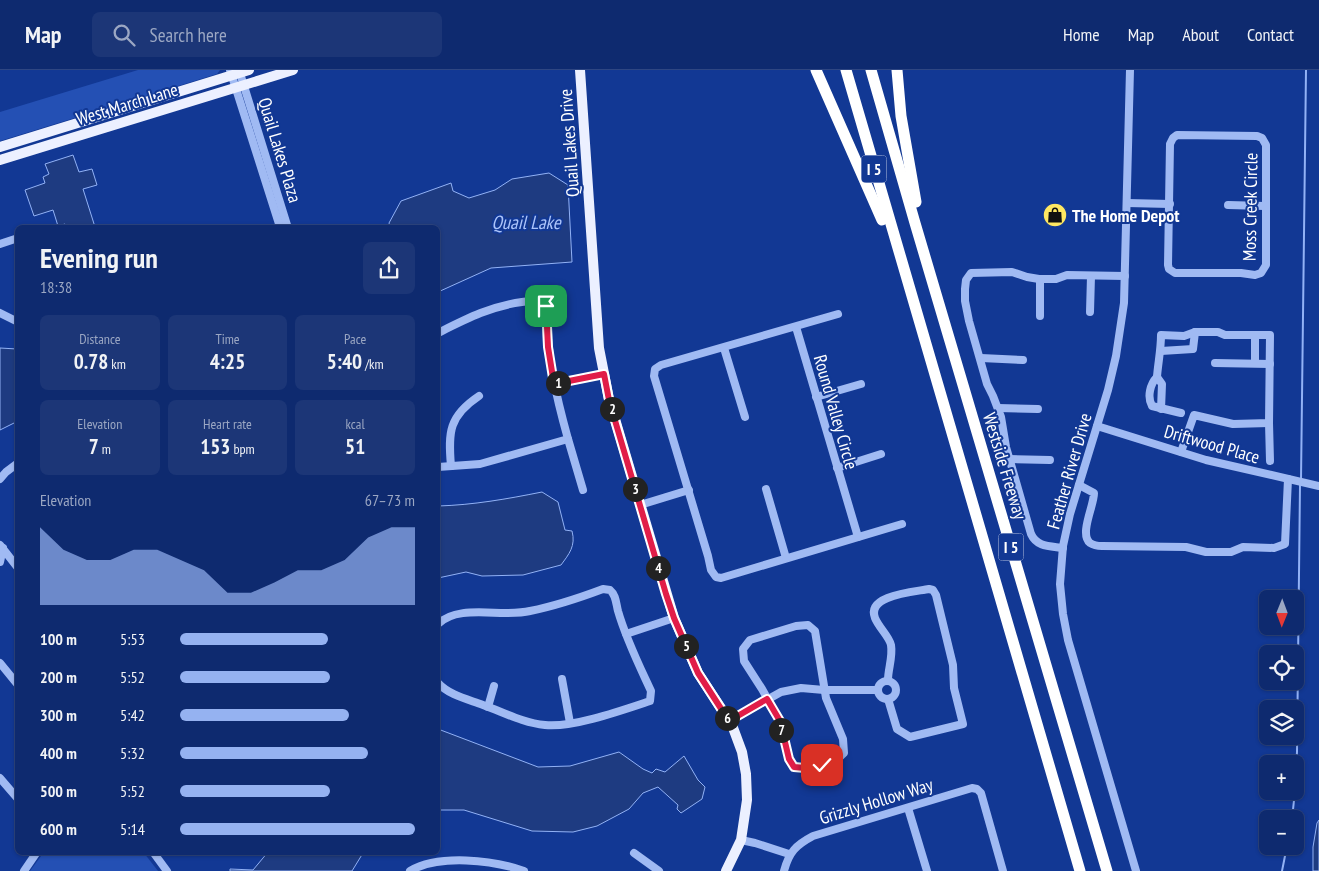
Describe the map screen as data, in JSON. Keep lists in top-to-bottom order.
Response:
{
  "streets": {
    "highway": ["I 5", "Westside Freeway"],
    "main road": ["West March Lane", "Quail Lakes Drive"],
    "street": [
      "Quail Lakes Plaza",
      "Moss Creek Circle",
      "Round Valley Circle",
      "Driftwood Place",
      "Feather River Drive",
      "Grizzly Hollow Way"
    ]
  },
  "crossings": [
    ["West March Lane", "Quail Lakes Plaza"],
    ["Driftwood Place", "Feather River Drive"]
  ],
  "water": ["Quail Lake"],
  "places": {
    "shop": ["The Home Depot"]
  },
  "north": "bottom",
  "page": {
    "header": "Map",
    "search": "Search here",
    "nav": [
      "Home",
      "Map",
      "About",
      "Contact"
    ],
    "heading": ["Evening run", "18:38"],
    "stats": [
      ["Distance", "0.78 km"],
      ["Time", "4:25"],
      ["Pace", "5:40 /km"],
      ["Elevation", "7 m"],
      ["Heart rate", "153 bpm"],
      ["kcal", "51"]
    ],
    "pins": [
      "1",
      "2",
      "3",
      "4",
      "5",
      "6",
      "7"
    ],
    "chart": ["Elevation", "67–73 m"],
    "map_buttons": ["+", "−"],
    "list": [
      {
        "name": "100 m",
        "note": "5:53"
      },
      {
        "name": "200 m",
        "note": "5:52"
      },
      {
        "name": "300 m",
        "note": "5:42"
      },
      {
        "name": "400 m",
        "note": "5:32"
      },
      {
        "name": "500 m",
        "note": "5:52"
      },
      {
        "name": "600 m",
        "note": "5:14"
      }
    ]
  }
}
